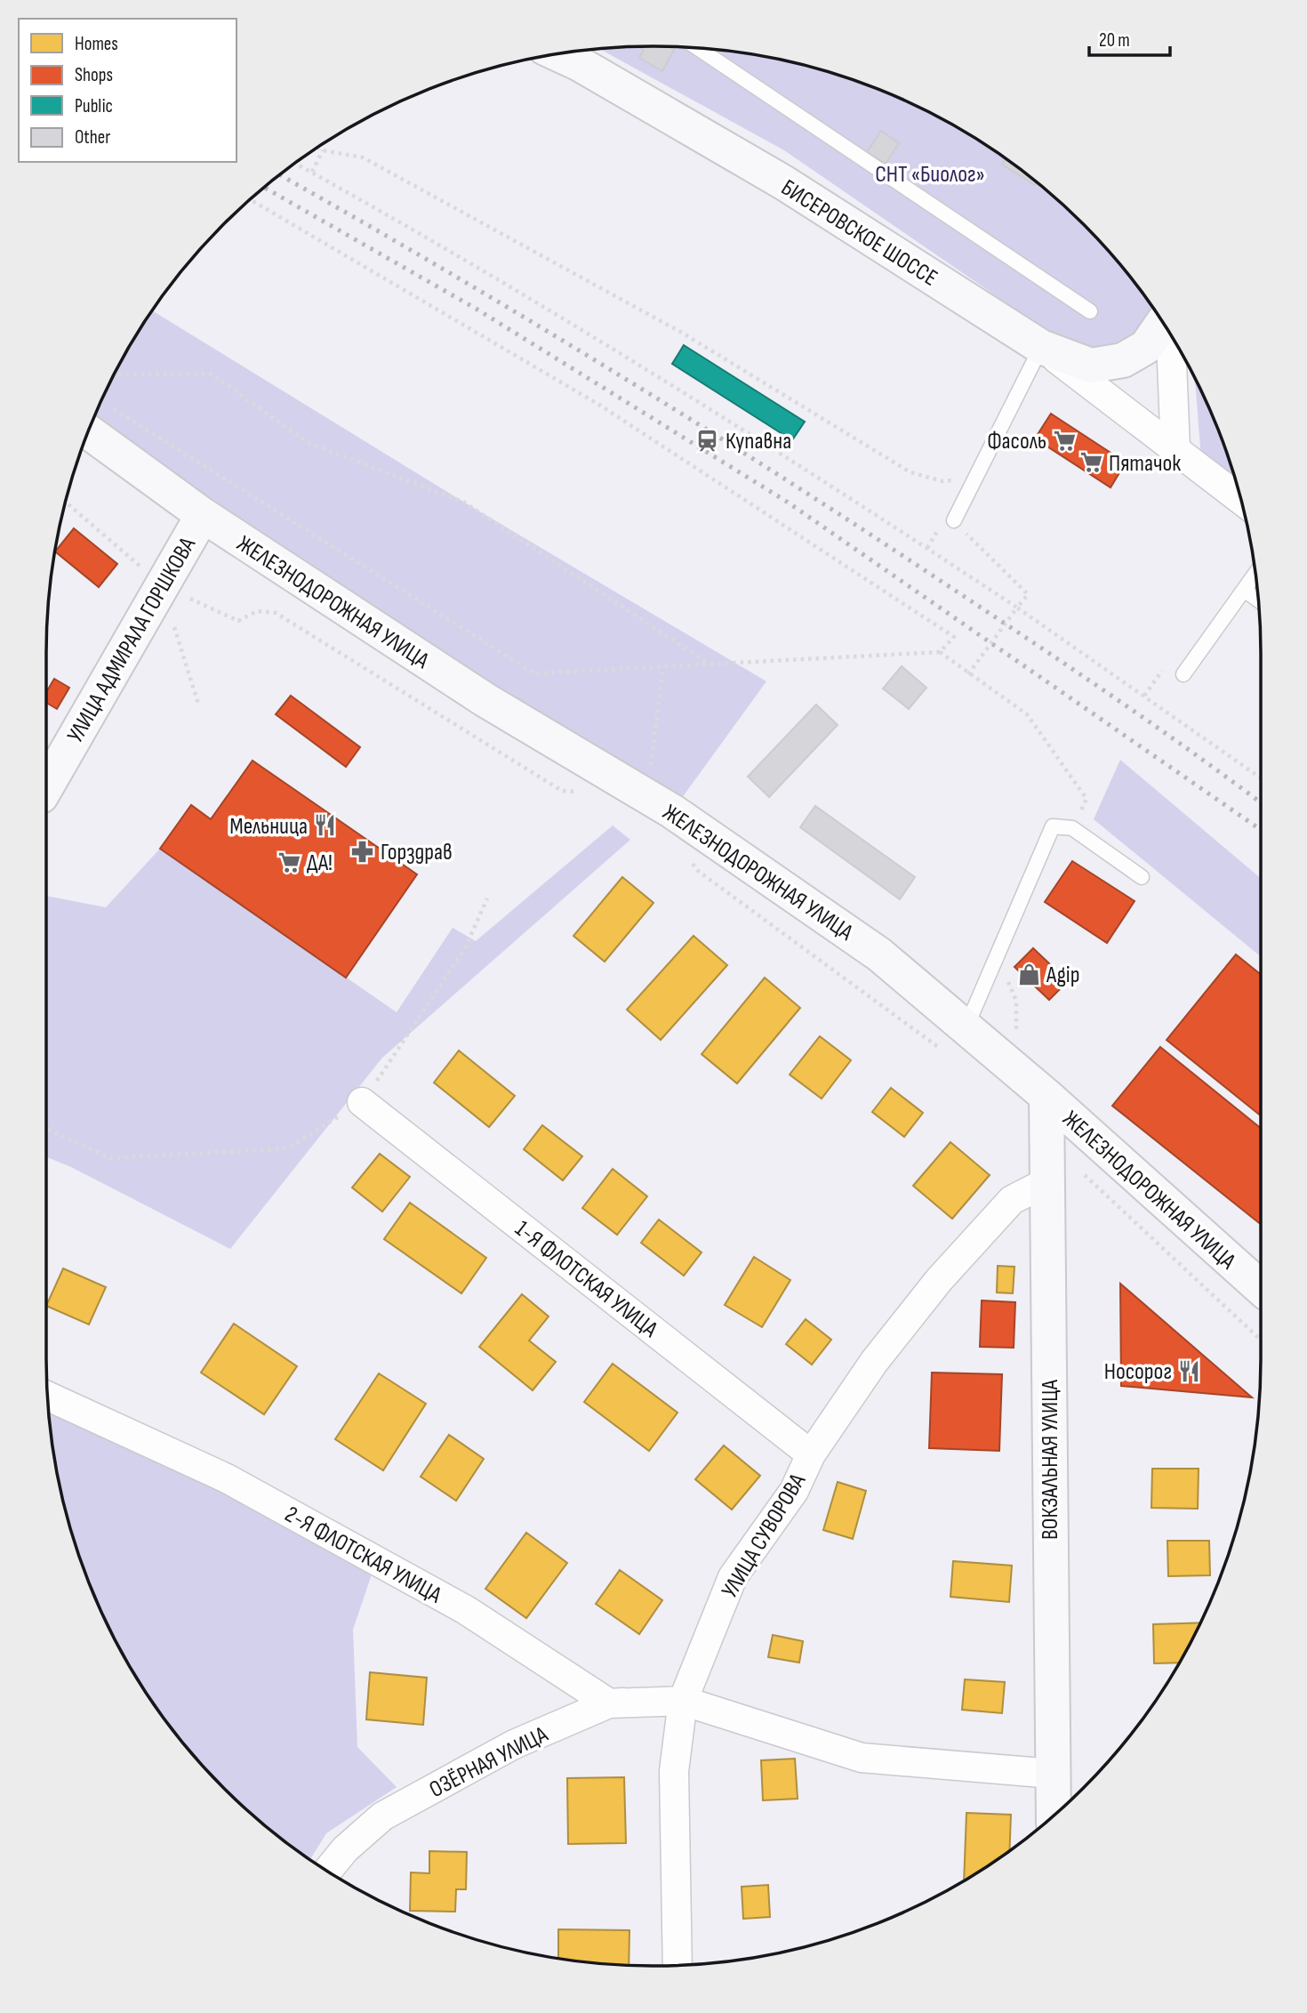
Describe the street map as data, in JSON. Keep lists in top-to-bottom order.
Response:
{
  "streets": {
    "main road": [
      "БИСЕРОВСКОЕ ШОССЕ",
      "ЖЕЛЕЗНОДОРОЖНАЯ УЛИЦА",
      "УЛИЦА АДМИРАЛА ГОРШКОВА",
      "ВОКЗАЛЬНАЯ УЛИЦА"
    ],
    "street": [
      "1-Я ФЛОТСКАЯ УЛИЦА",
      "УЛИЦА СУВОРОВА",
      "2-Я ФЛОТСКАЯ УЛИЦА",
      "ОЗЁРНАЯ УЛИЦА"
    ]
  },
  "crossings": [
    ["ЖЕЛЕЗНОДОРОЖНАЯ УЛИЦА", "УЛИЦА АДМИРАЛА ГОРШКОВА"],
    ["ЖЕЛЕЗНОДОРОЖНАЯ УЛИЦА", "ВОКЗАЛЬНАЯ УЛИЦА"],
    ["1-Я ФЛОТСКАЯ УЛИЦА", "УЛИЦА СУВОРОВА"],
    ["ВОКЗАЛЬНАЯ УЛИЦА", "УЛИЦА СУВОРОВА"],
    ["ВОКЗАЛЬНАЯ УЛИЦА", "ОЗЁРНАЯ УЛИЦА"],
    ["УЛИЦА СУВОРОВА", "ОЗЁРНАЯ УЛИЦА"],
    ["2-Я ФЛОТСКАЯ УЛИЦА", "ОЗЁРНАЯ УЛИЦА"]
  ],
  "parks": ["СНТ «Биолог»"],
  "places": {
    "station": ["Купавна"],
    "supermarket": ["Фасоль", "Пятачок", "ДА!"],
    "restaurant": ["Мельница", "Носорог"],
    "pharmacy": ["Горздрав"],
    "shop": ["Agip"]
  },
  "legend": [
    "Homes",
    "Shops",
    "Public",
    "Other"
  ],
  "scale_bar": "20 m"
}
